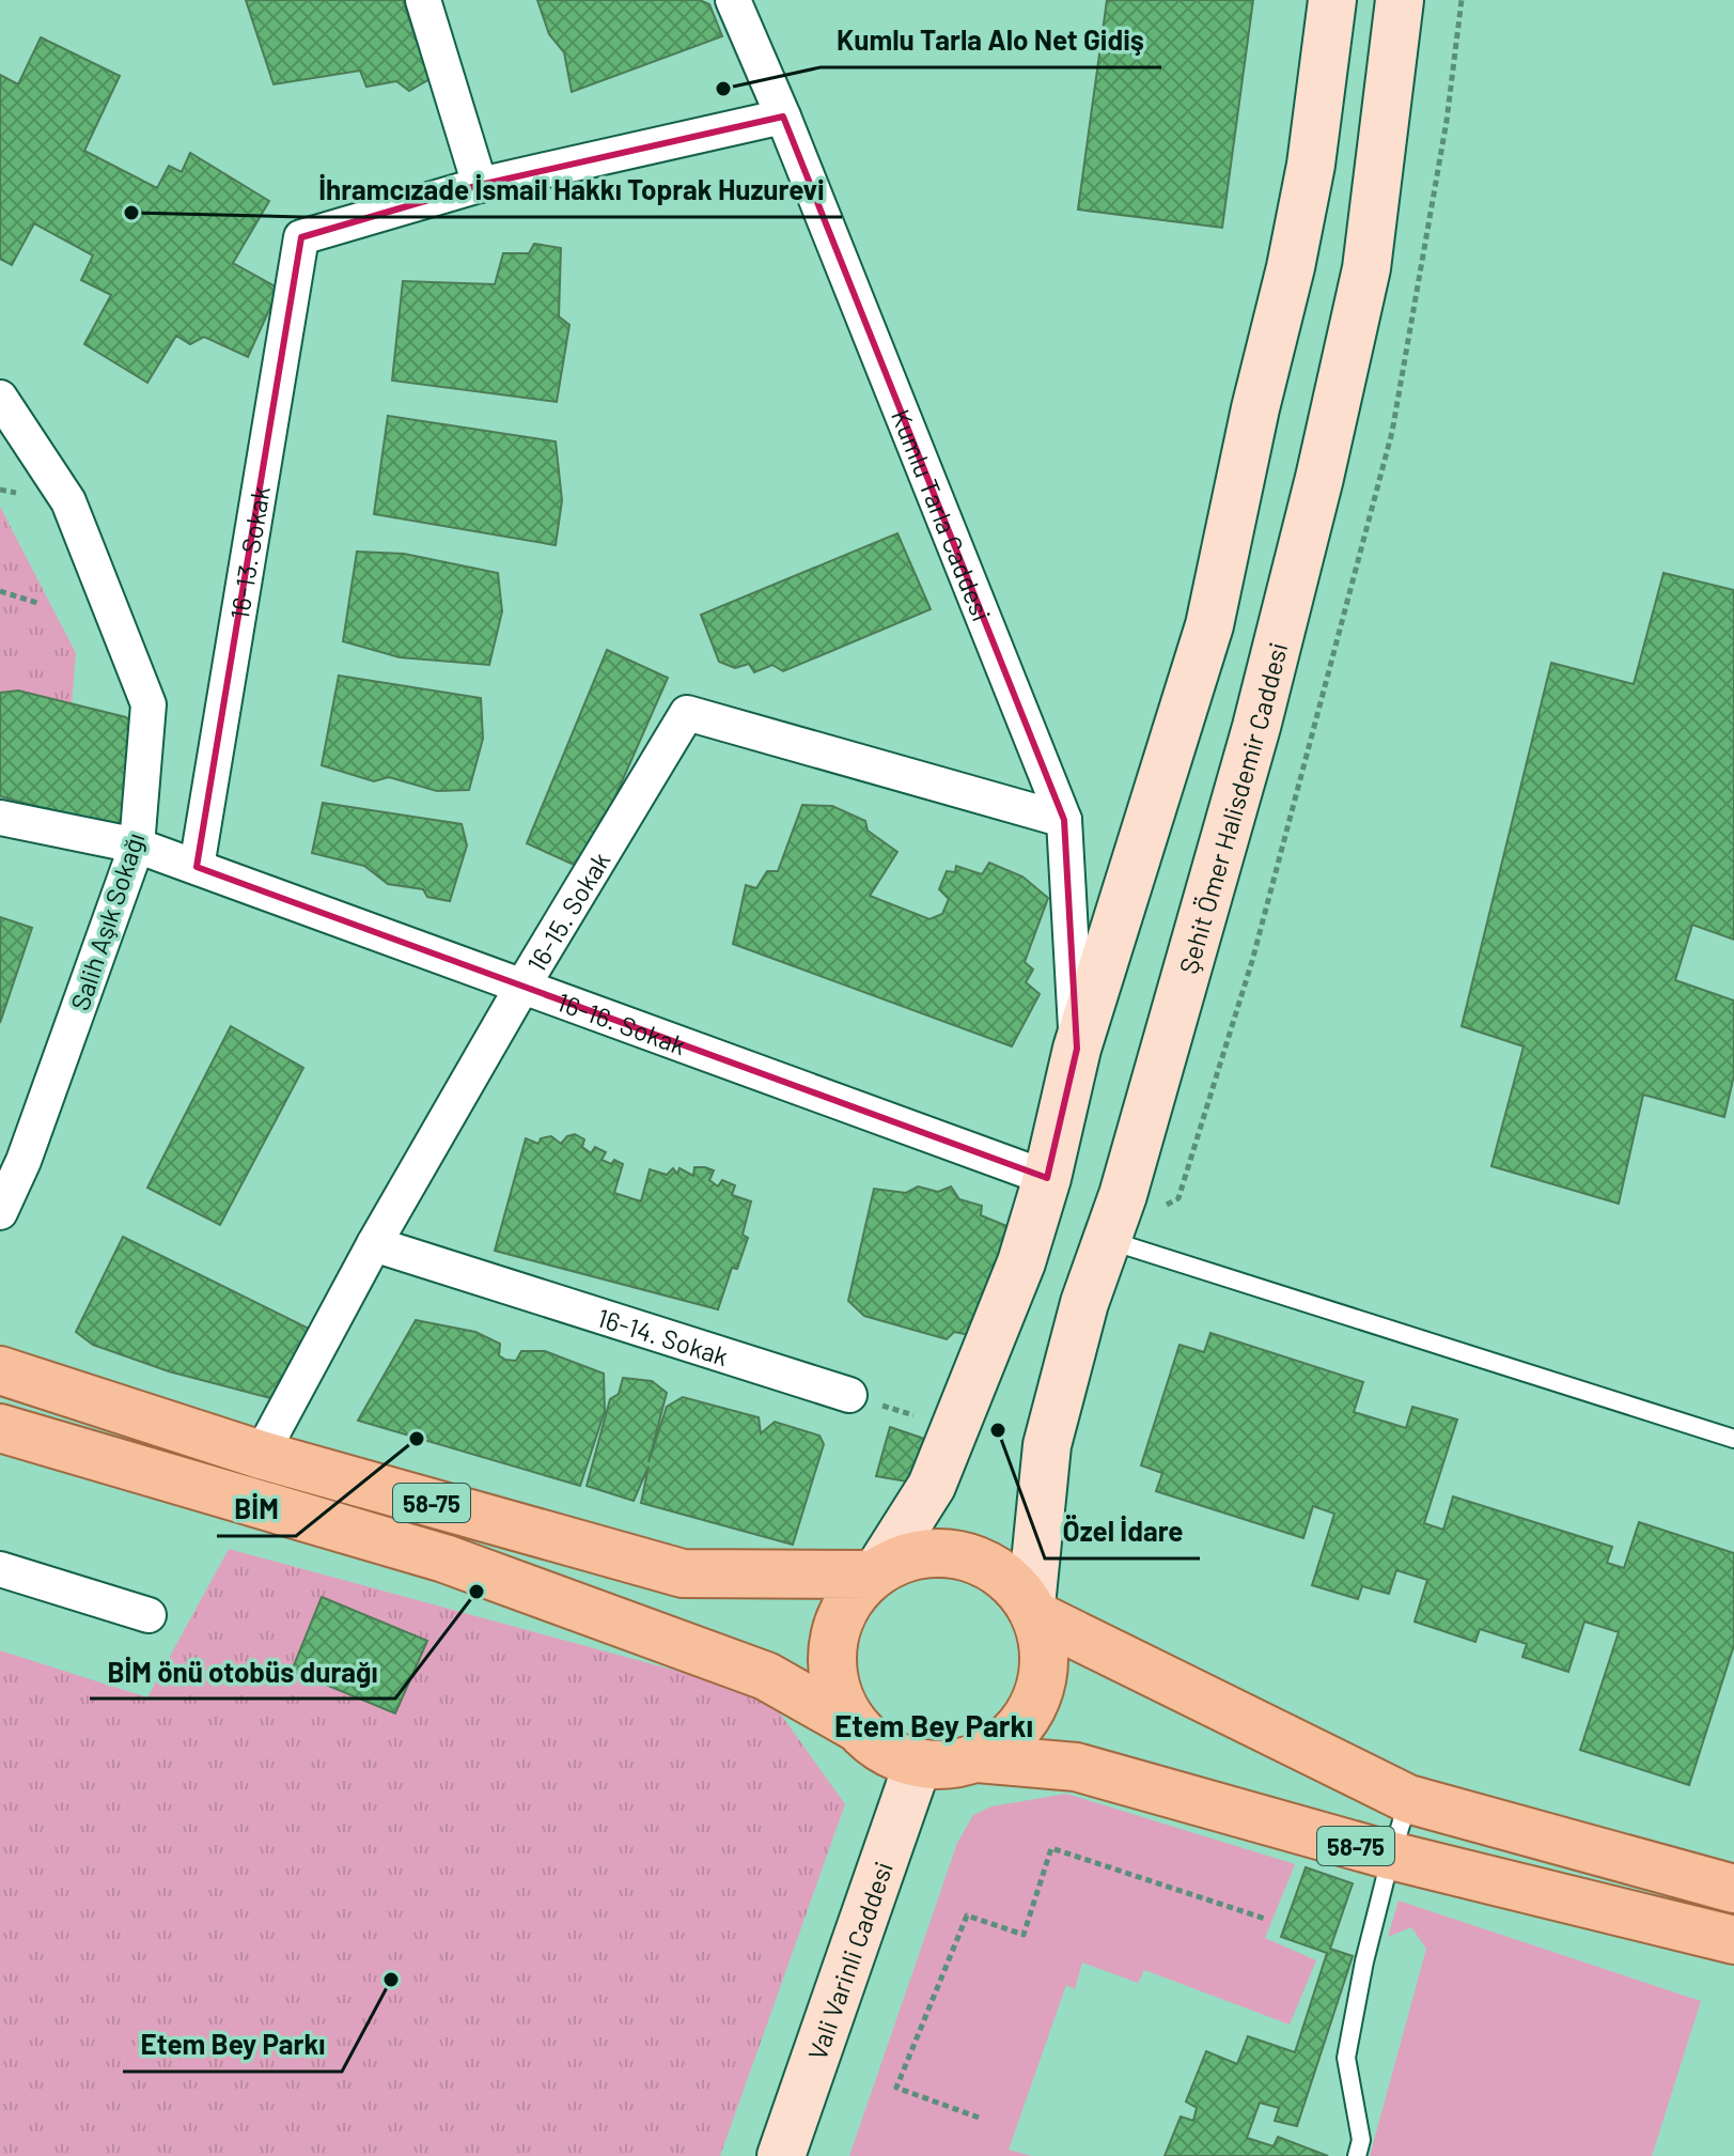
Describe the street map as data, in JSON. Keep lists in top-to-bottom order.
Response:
{
  "streets": {
    "main road": ["Şehit Ömer Halisdemir Caddesi", "58-75", "Vali Varinli Caddesi"],
    "street": [
      "Kumlu Tarla Caddesi",
      "16-13. Sokak",
      "16-15. Sokak",
      "Salih Aşık Sokağı",
      "16-16. Sokak",
      "16-14. Sokak"
    ]
  },
  "crossings": [
    ["Kumlu Tarla Caddesi", "16-15. Sokak"],
    ["16-13. Sokak", "16-16. Sokak"],
    ["Şehit Ömer Halisdemir Caddesi", "58-75"],
    ["Şehit Ömer Halisdemir Caddesi", "Vali Varinli Caddesi"],
    ["16-15. Sokak", "16-16. Sokak"],
    ["16-15. Sokak", "16-14. Sokak"],
    ["16-15. Sokak", "58-75"],
    ["Salih Aşık Sokağı", "16-16. Sokak"],
    ["58-75", "Vali Varinli Caddesi"]
  ],
  "districts": ["Etem Bey Parkı"],
  "places": [
    "Kumlu Tarla Alo Net Gidiş",
    "İhramcızade İsmail Hakkı Toprak Huzurevi",
    "Özel İdare",
    "BİM",
    "BİM önü otobüs durağı",
    "Etem Bey Parkı"
  ]
}
